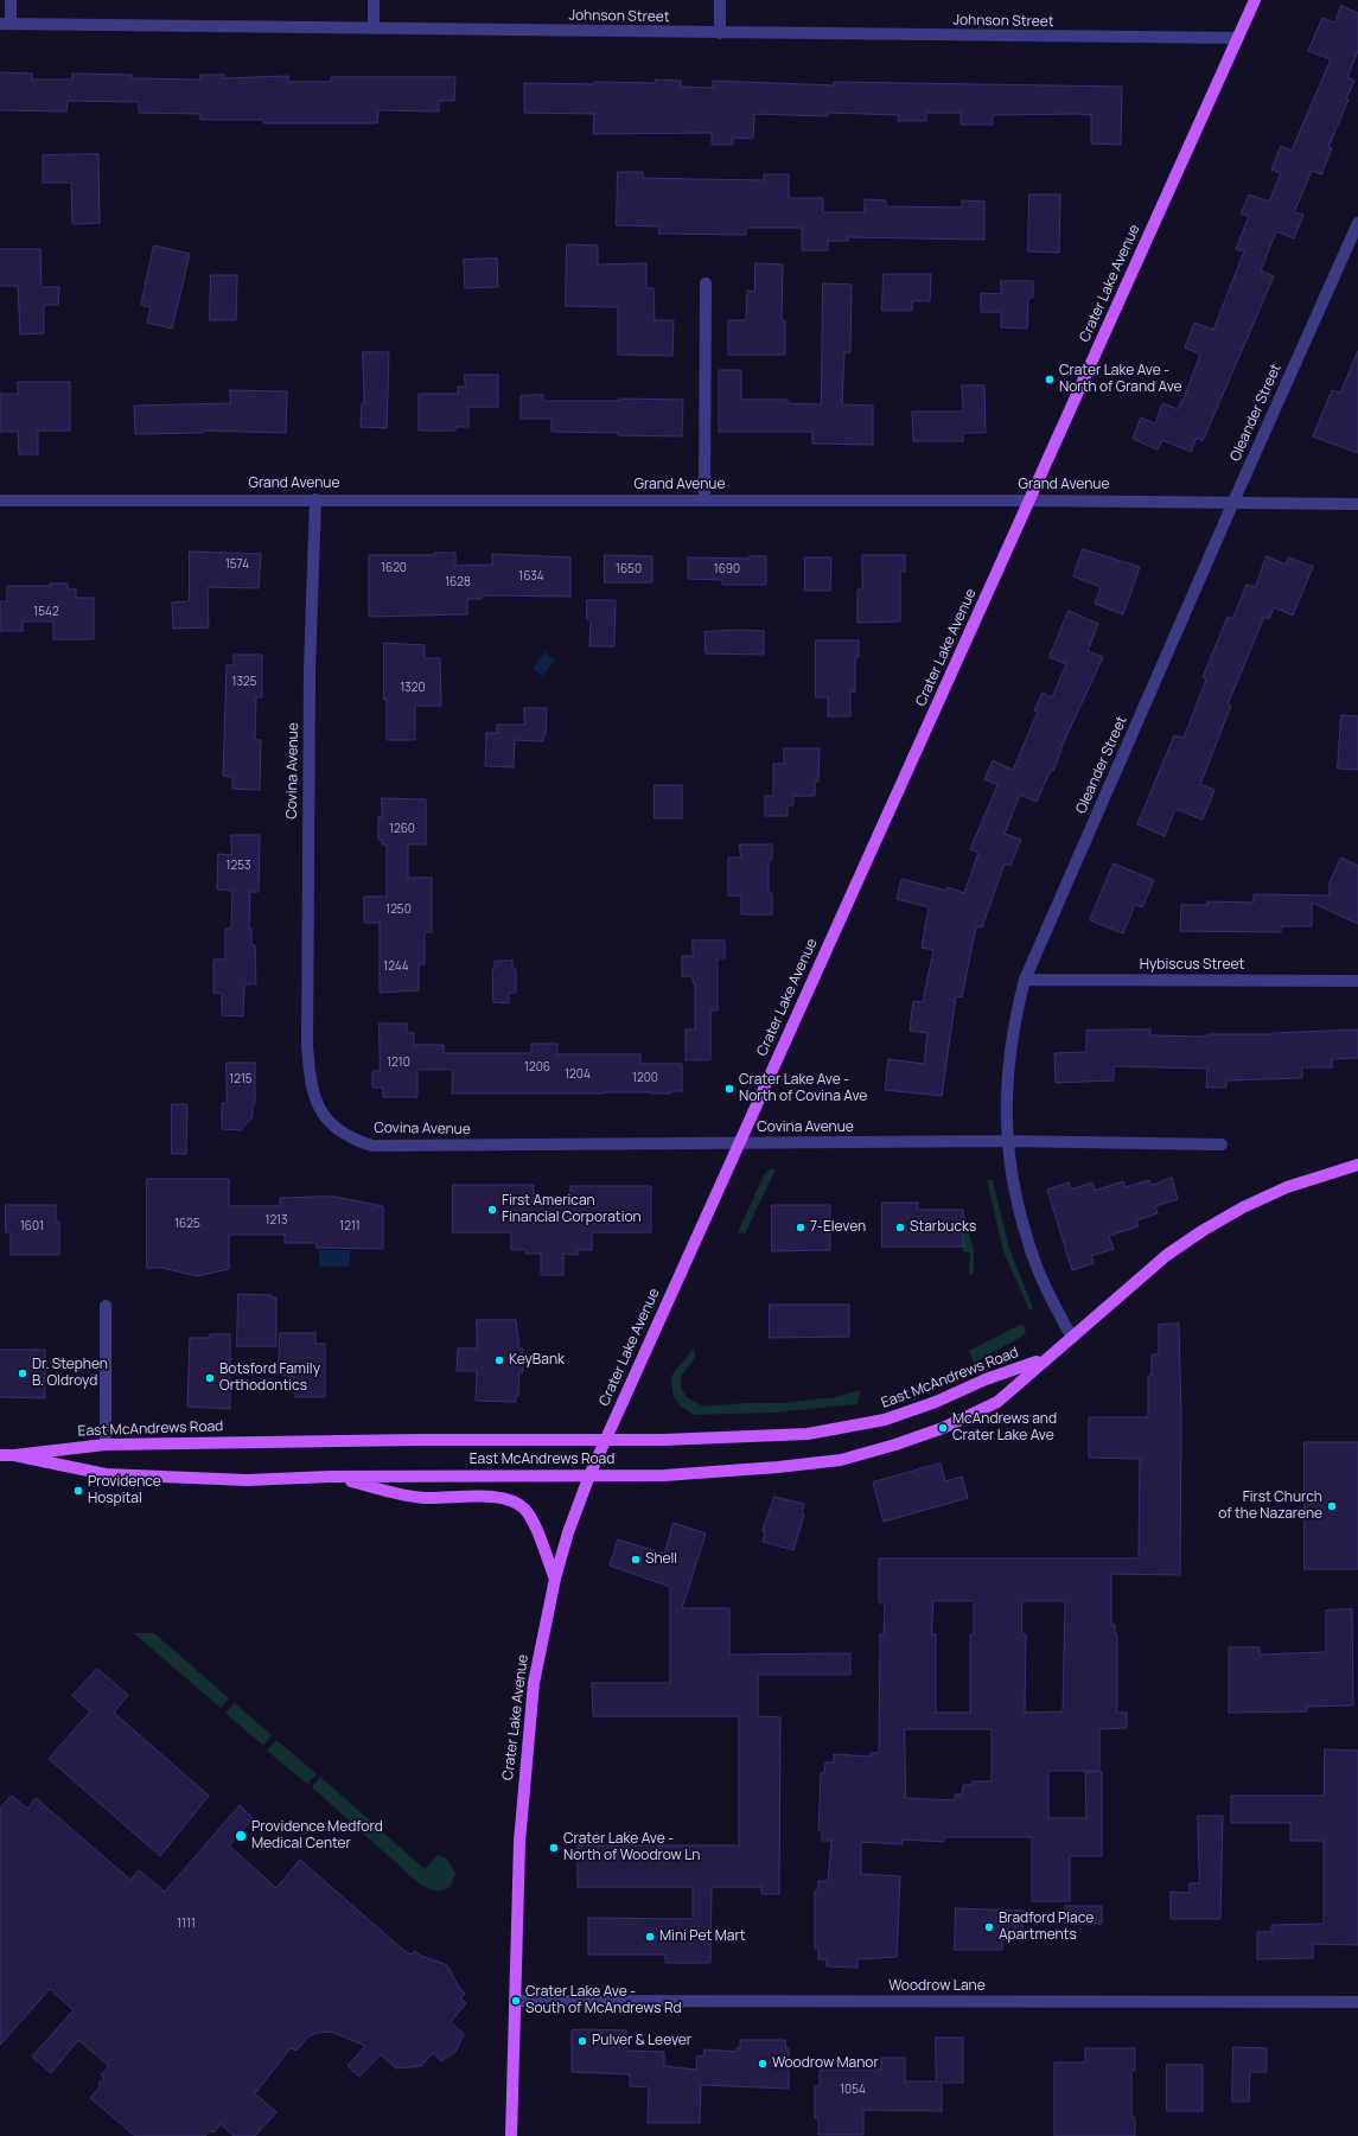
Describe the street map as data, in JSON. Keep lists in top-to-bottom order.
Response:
{
  "streets": {
    "main road": ["Crater Lake Avenue", "East McAndrews Road"],
    "street": [
      "Johnson Street",
      "Oleander Street",
      "Grand Avenue",
      "Covina Avenue",
      "Hybiscus Street",
      "Woodrow Lane"
    ]
  },
  "crossings": [
    ["Johnson Street", "Crater Lake Avenue"],
    ["Crater Lake Avenue", "Grand Avenue"],
    ["Crater Lake Avenue", "Covina Avenue"],
    ["Crater Lake Avenue", "East McAndrews Road"],
    ["Crater Lake Avenue", "Woodrow Lane"],
    ["Oleander Street", "Grand Avenue"],
    ["Oleander Street", "Covina Avenue"],
    ["Oleander Street", "Hybiscus Street"],
    ["Oleander Street", "East McAndrews Road"],
    ["Grand Avenue", "Covina Avenue"]
  ],
  "places": [
    "Crater Lake Ave - North of Grand Ave",
    "Crater Lake Ave - North of Covina Ave",
    "First American Financial Corporation",
    "7-Eleven",
    "Starbucks",
    "KeyBank",
    "Dr. Stephen B. Oldroyd",
    "Botsford Family Orthodontics",
    "McAndrews and Crater Lake Ave",
    "Providence Hospital",
    "First Church of the Nazarene",
    "Shell",
    "Providence Medford Medical Center",
    "Crater Lake Ave - North of Woodrow Ln",
    "Bradford Place Apartments",
    "Mini Pet Mart",
    "Crater Lake Ave - South of McAndrews Rd",
    "Pulver & Leever",
    "Woodrow Manor"
  ],
  "house_numbers": [
    "1574",
    "1620",
    "1650",
    "1690",
    "1634",
    "1628",
    "1542",
    "1325",
    "1320",
    "1260",
    "1253",
    "1250",
    "1244",
    "1210",
    "1206",
    "1204",
    "1200",
    "1215",
    "1213",
    "1625",
    "1601",
    "1211",
    "1111",
    "1054"
  ]
}
